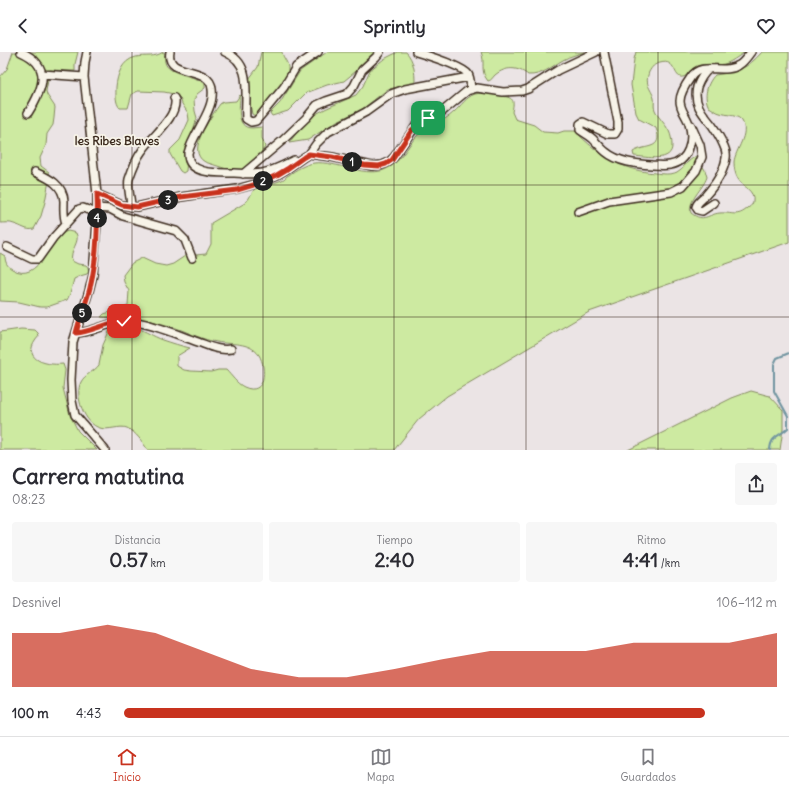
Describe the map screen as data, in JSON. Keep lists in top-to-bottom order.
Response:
{
  "districts": ["les Ribes Blaves"],
  "page": {
    "header": "Sprintly",
    "pins": [
      "1",
      "2",
      "3",
      "4",
      "5"
    ],
    "heading": ["Carrera matutina", "08:23"],
    "stats": [
      ["Distancia", "0.57 km"],
      ["Tiempo", "2:40"],
      ["Ritmo", "4:41 /km"]
    ],
    "chart": ["Desnivel", "106–112 m"],
    "list": [
      {
        "name": "100 m",
        "note": "4:43"
      }
    ],
    "tabs": ["Inicio", "Mapa", "Guardados"]
  }
}
